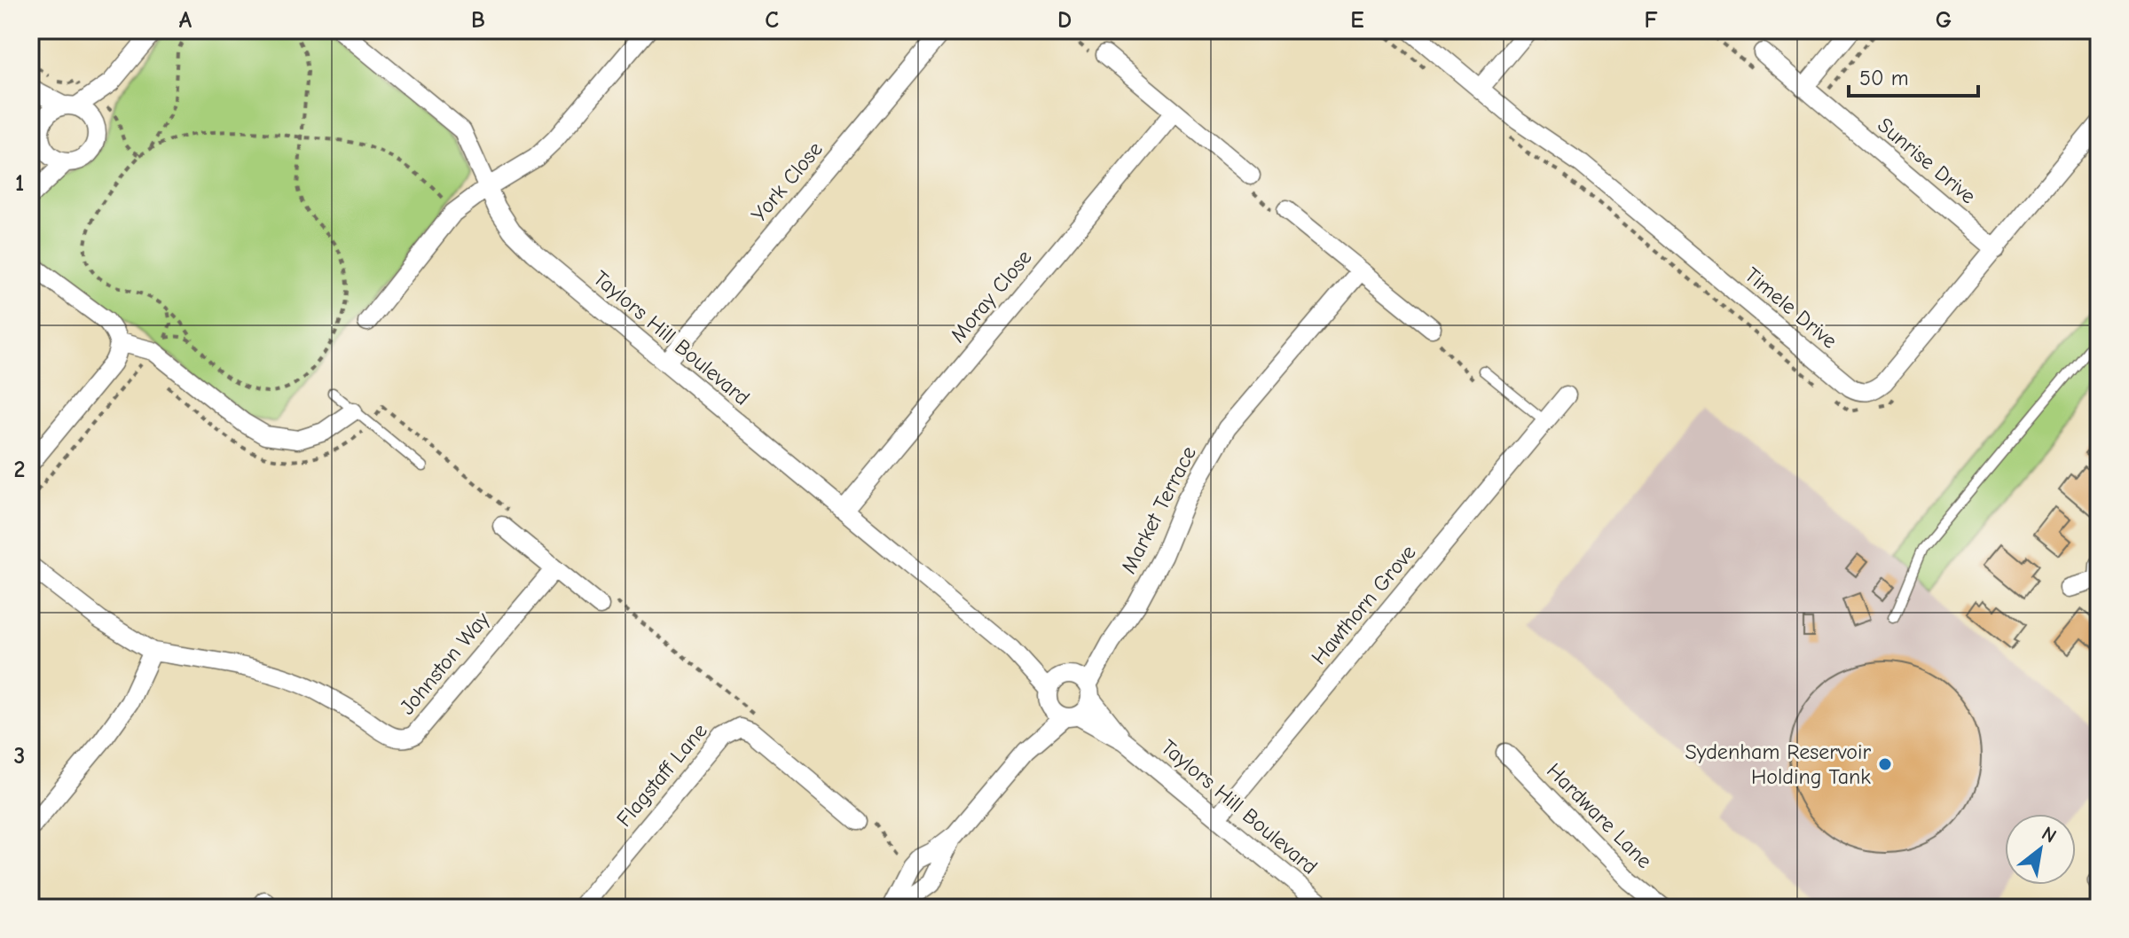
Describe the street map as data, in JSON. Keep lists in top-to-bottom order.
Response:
{
  "streets": {
    "street": [
      "Sunrise Drive",
      "York Close",
      "Moray Close",
      "Timele Drive",
      "Taylors Hill Boulevard",
      "Market Terrace",
      "Hawthorn Grove",
      "Johnston Way",
      "Flagstaff Lane",
      "Hardware Lane"
    ]
  },
  "crossings": [
    ["Sunrise Drive", "Timele Drive"],
    ["York Close", "Taylors Hill Boulevard"],
    ["Moray Close", "Taylors Hill Boulevard"],
    ["Taylors Hill Boulevard", "Market Terrace"],
    ["Taylors Hill Boulevard", "Hawthorn Grove"]
  ],
  "places": ["Sydenham Reservoir Holding Tank"],
  "scale_bar": "50 m",
  "north": "top right",
  "grid": {
    "columns": [
      "A",
      "B",
      "C",
      "D",
      "E",
      "F",
      "G"
    ],
    "rows": ["1", "2", "3"]
  }
}
